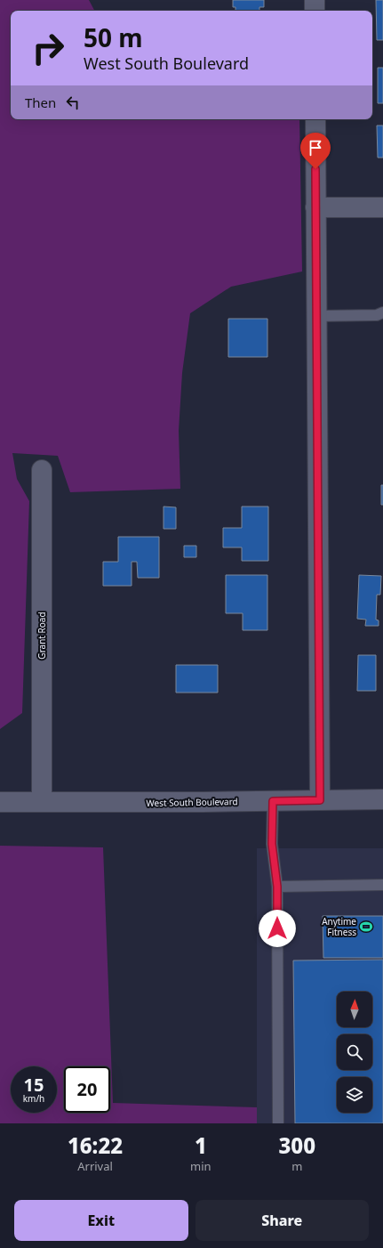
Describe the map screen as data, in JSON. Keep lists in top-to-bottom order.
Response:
{
  "streets": {
    "street": ["Grant Road", "West South Boulevard"]
  },
  "crossings": [
    ["Grant Road", "West South Boulevard"]
  ],
  "places": {
    "sports": ["Anytime Fitness"]
  },
  "north": "top",
  "page": {
    "turn": ["50 m", "West South Boulevard"],
    "then": "Then",
    "speed": "15 km/h",
    "limit": "20",
    "eta": [
      "16:22",
      "Arrival",
      "1",
      "min",
      "300",
      "m"
    ],
    "buttons": ["Exit", "Share"]
  }
}
